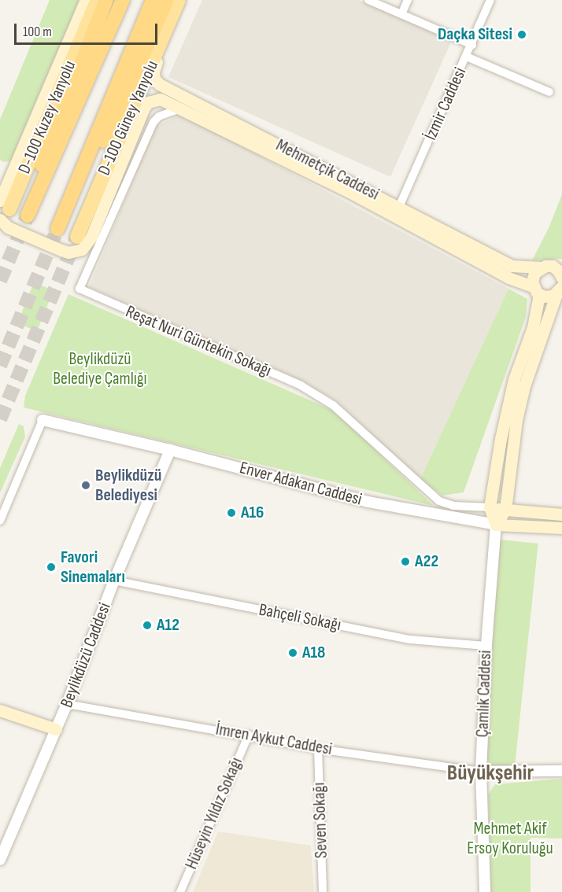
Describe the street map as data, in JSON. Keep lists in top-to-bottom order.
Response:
{
  "streets": {
    "main road": [
      "D-100 Kuzey Yanyolu",
      "D-100 Güney Yanyolu",
      "Mehmetçik Caddesi",
      "Enver Adakan Caddesi"
    ],
    "street": [
      "İzmir Caddesi",
      "Reşat Nuri Güntekin Sokağı",
      "Bahçeli Sokağı",
      "Beylikdüzü Caddesi",
      "Çamlık Caddesi",
      "İmren Aykut Caddesi",
      "Hüseyin Yıldız Sokağı",
      "Seven Sokağı"
    ]
  },
  "crossings": [
    ["İzmir Caddesi", "Mehmetçik Caddesi"],
    ["D-100 Güney Yanyolu", "Mehmetçik Caddesi"],
    ["Mehmetçik Caddesi", "Reşat Nuri Güntekin Sokağı"],
    ["Enver Adakan Caddesi", "Beylikdüzü Caddesi"],
    ["Enver Adakan Caddesi", "Çamlık Caddesi"],
    ["Bahçeli Sokağı", "Beylikdüzü Caddesi"],
    ["Bahçeli Sokağı", "Çamlık Caddesi"],
    ["Beylikdüzü Caddesi", "İmren Aykut Caddesi"],
    ["Çamlık Caddesi", "İmren Aykut Caddesi"],
    ["İmren Aykut Caddesi", "Hüseyin Yıldız Sokağı"],
    ["İmren Aykut Caddesi", "Seven Sokağı"]
  ],
  "districts": ["Büyükşehir"],
  "parks": ["Beylikdüzü Belediye Çamlığı", "Mehmet Akif Ersoy Koruluğu"],
  "places": [
    "Daçka Sitesi",
    "Beylikdüzü Belediyesi",
    "A16",
    "A22",
    "Favori Sinemaları",
    "A12",
    "A18"
  ],
  "scale_bar": "100 m"
}
